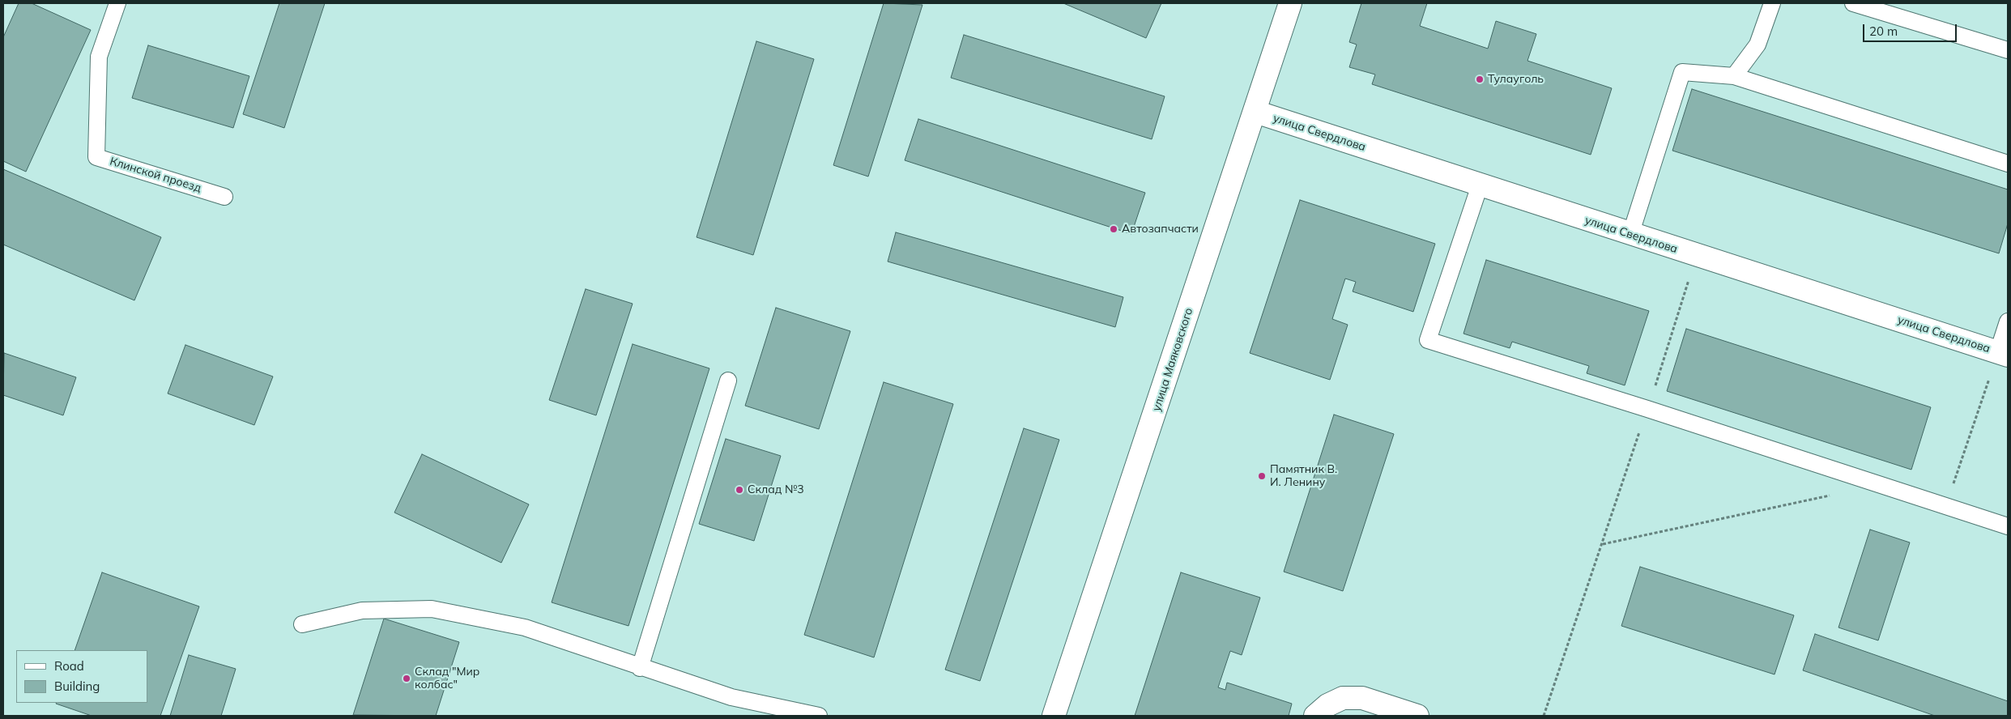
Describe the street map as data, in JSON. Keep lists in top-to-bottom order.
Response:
{
  "streets": {
    "street": ["улица Свердлова", "улица Маяковского"],
    "lane": ["Клинской проезд"]
  },
  "crossings": [
    ["улица Свердлова", "улица Маяковского"]
  ],
  "places": [
    "Тулауголь",
    "Автозапчасти",
    "Памятник В. И. Ленину",
    "Склад №3",
    "Склад \"Мир колбас\""
  ],
  "legend": ["Road", "Building"],
  "scale_bar": "20 m"
}
